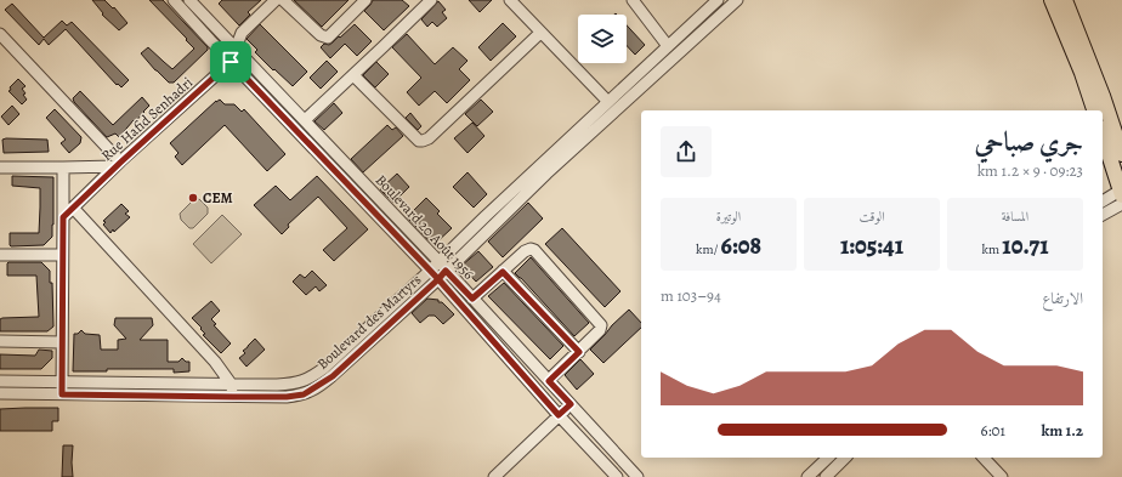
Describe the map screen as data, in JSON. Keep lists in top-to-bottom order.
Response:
{
  "streets": {
    "street": ["Rue Hafid Senhadri", "Boulevard 20 Août 1956", "Boulevard des Martyrs"]
  },
  "crossings": [
    ["Rue Hafid Senhadri", "Boulevard 20 Août 1956"],
    ["Boulevard 20 Août 1956", "Boulevard des Martyrs"]
  ],
  "places": ["CEM"],
  "page": {
    "heading": ["جري صباحي", "09:23 · 9 × 1.2 km"],
    "stats": [
      ["المسافة", "10.71 km"],
      ["الوقت", "1:05:41"],
      ["الوتيرة", "6:08 /km"]
    ],
    "chart": ["الارتفاع", "94–103 m"],
    "list": [
      {
        "name": "1.2 km",
        "note": "6:01"
      }
    ]
  }
}
